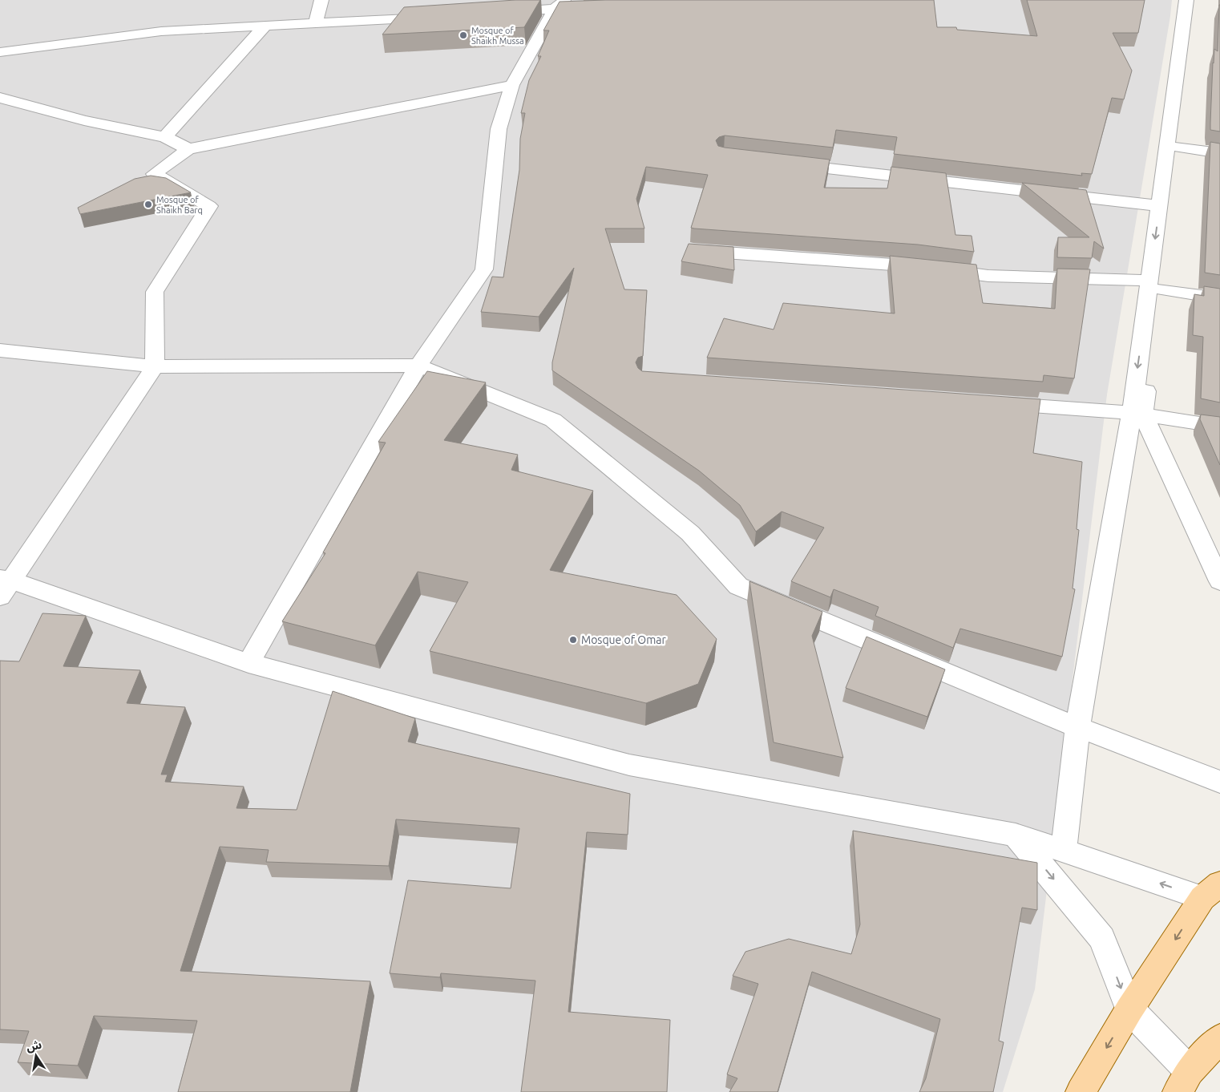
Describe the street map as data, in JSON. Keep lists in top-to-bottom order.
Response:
{
  "places": ["Mosque of Shaikh Mussa", "Mosque of Shaikh Barq", "Mosque of Omar"],
  "north": "top"
}
